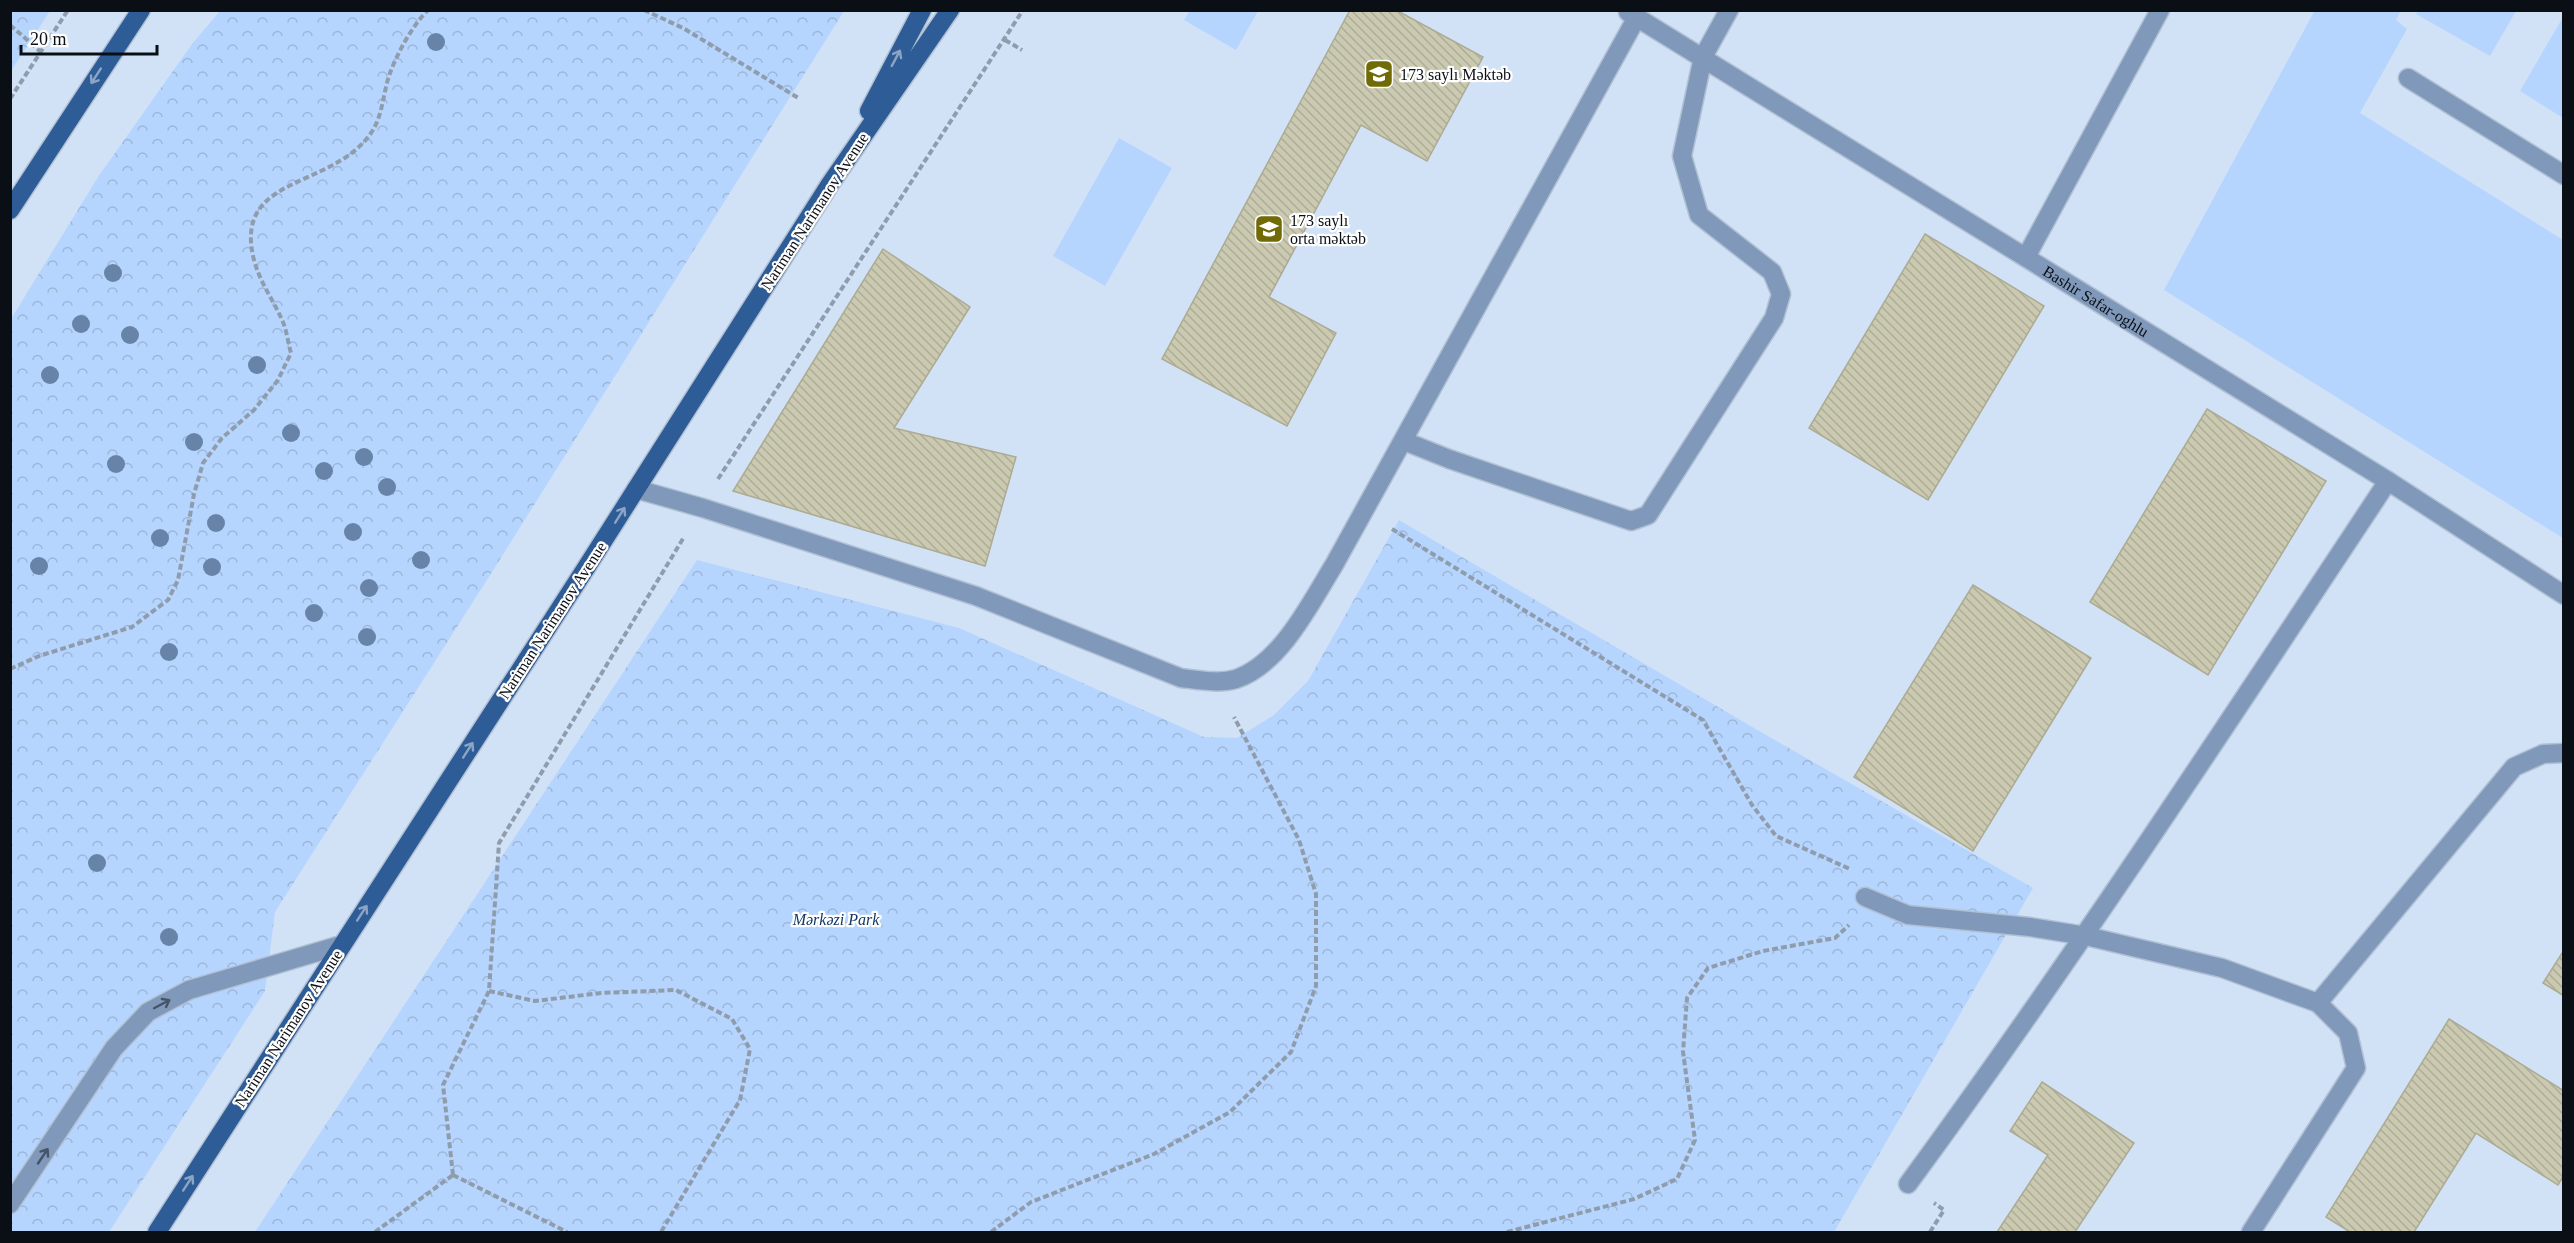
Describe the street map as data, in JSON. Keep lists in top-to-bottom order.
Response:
{
  "streets": {
    "main road": ["Nariman Narimanov Avenue"],
    "street": ["Bashir Safar-oghlu"]
  },
  "one_way": ["Nariman Narimanov Avenue"],
  "parks": ["Mərkəzi Park"],
  "places": {
    "school or university": ["173 saylı Məktəb", "173 saylı orta məktəb"]
  },
  "scale_bar": "20 m"
}
